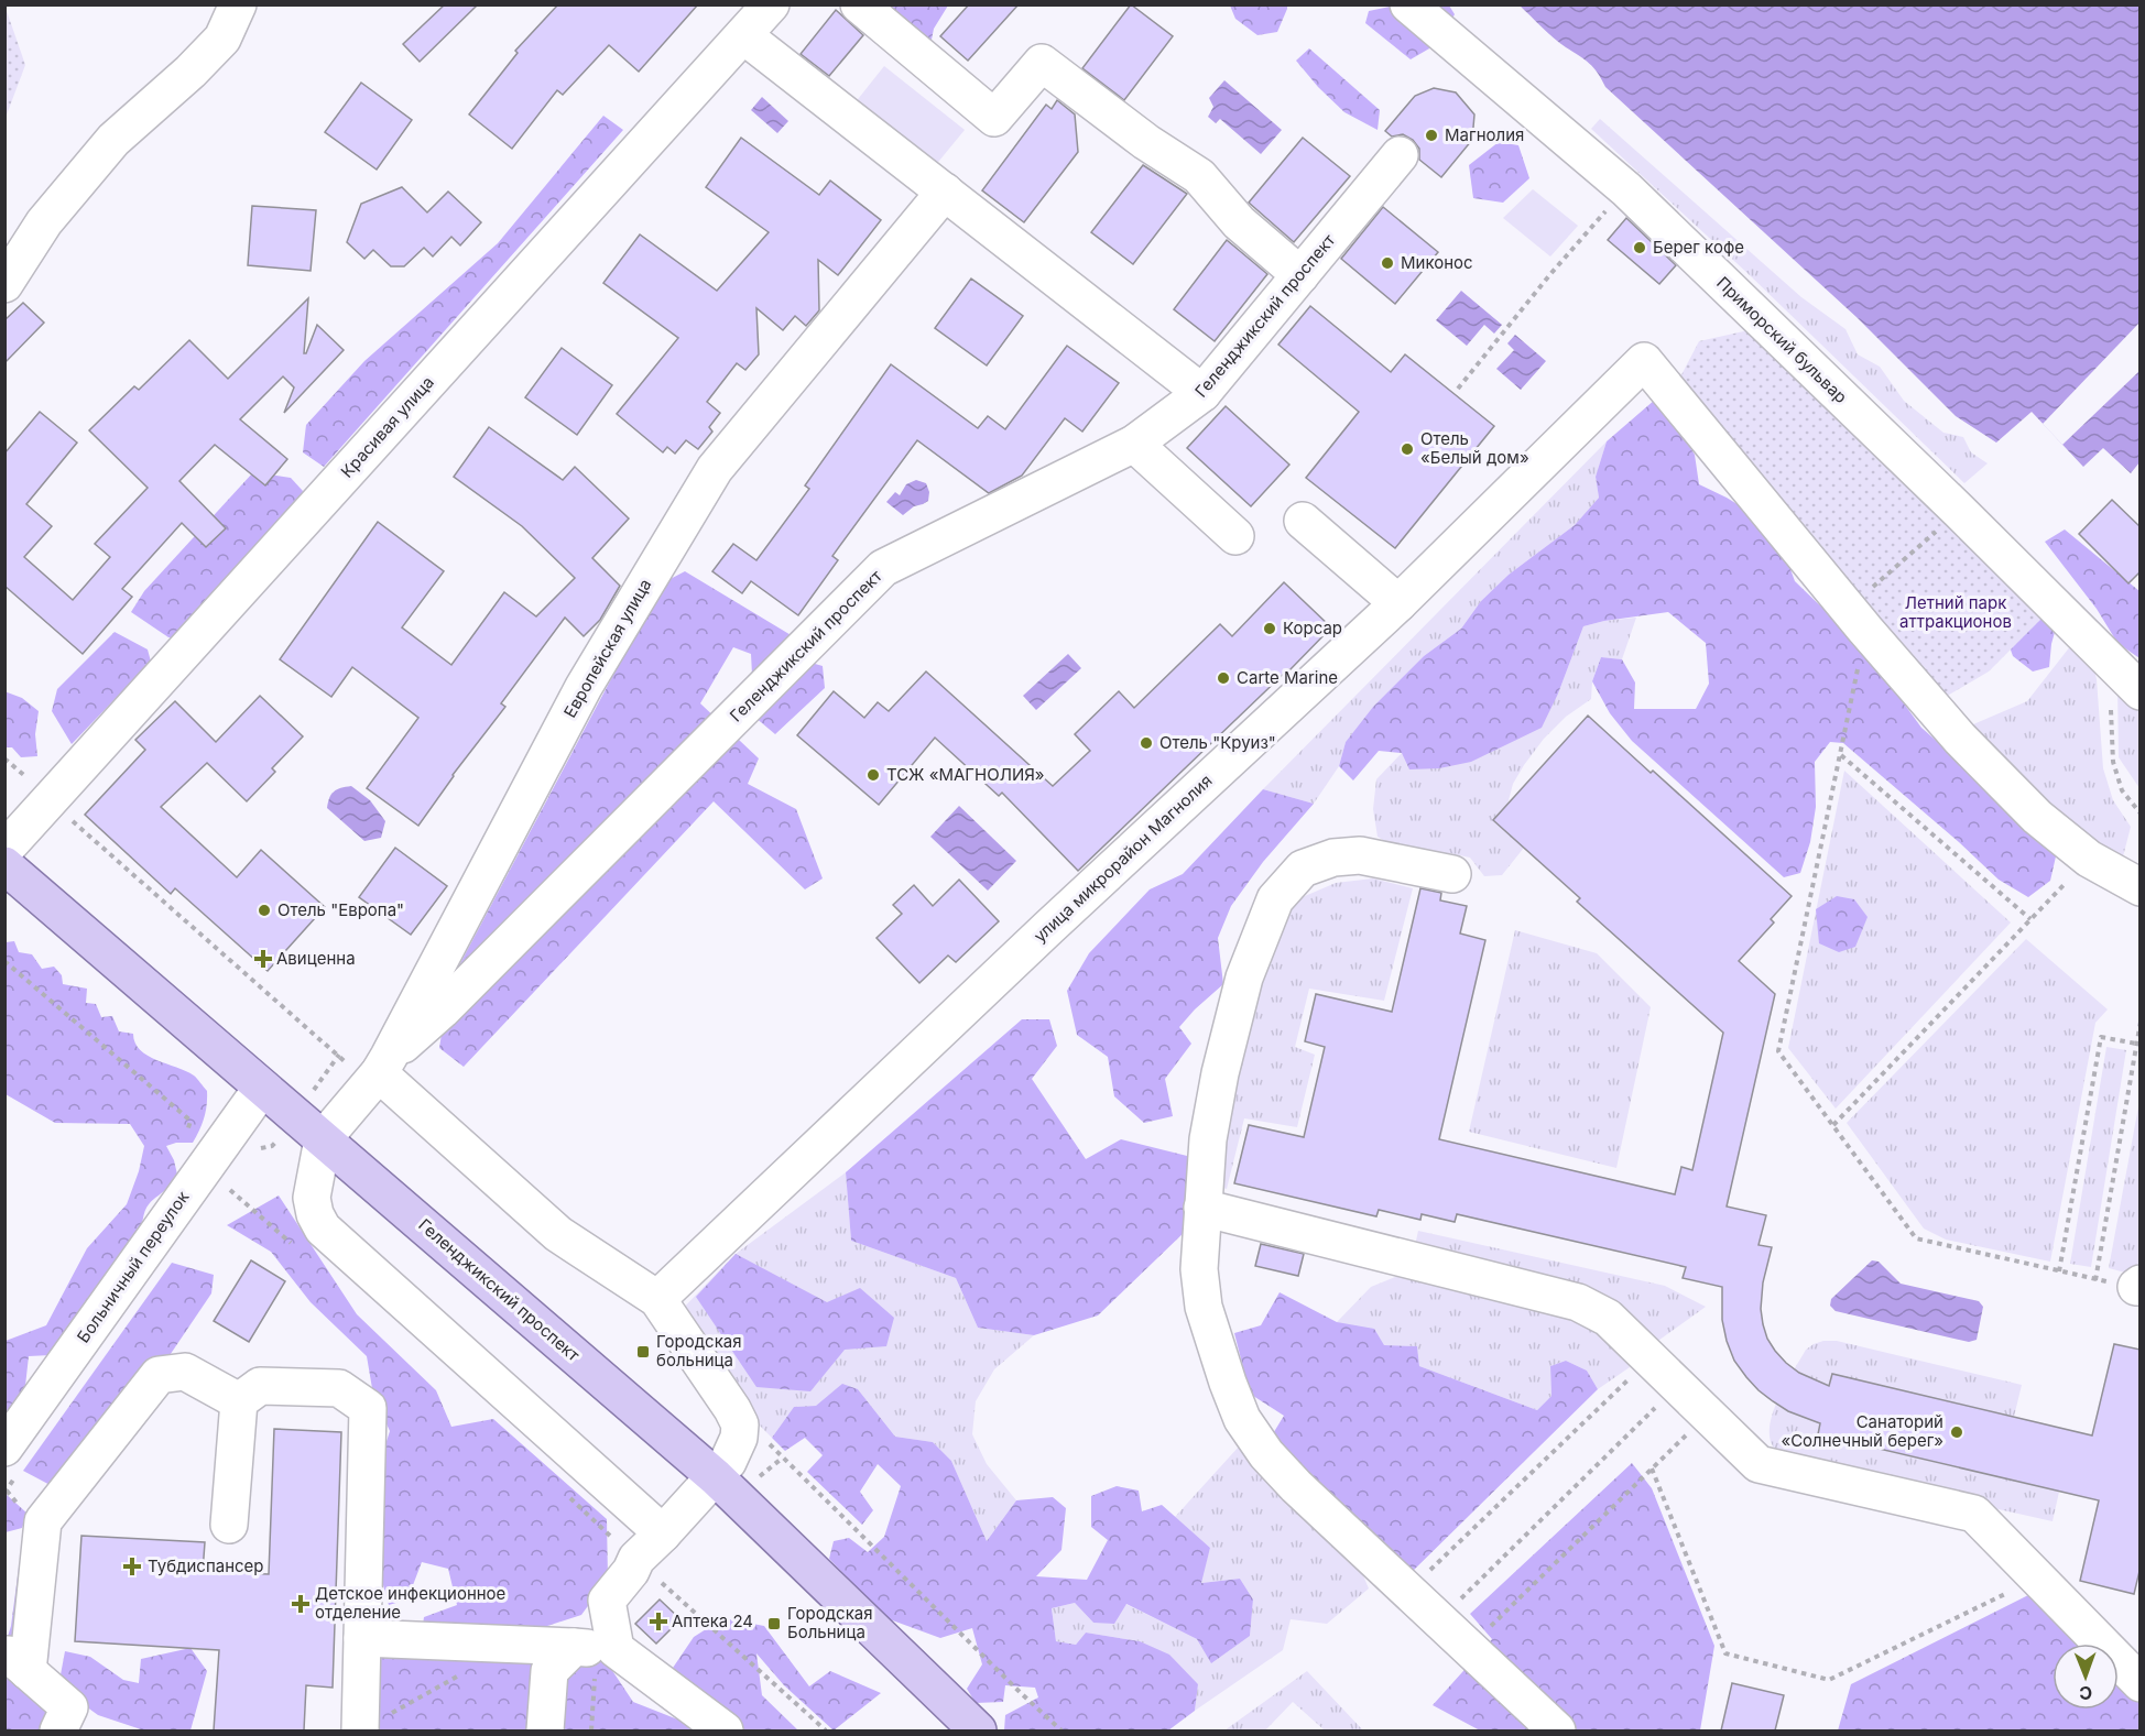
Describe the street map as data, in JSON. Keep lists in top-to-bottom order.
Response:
{
  "streets": {
    "main road": ["Геленджикский проспект"],
    "street": [
      "Приморский бульвар",
      "Красивая улица",
      "Европейская улица",
      "улица микрорайон Магнолия",
      "Больничный переулок"
    ]
  },
  "crossings": [
    ["Геленджикский проспект", "Европейская улица"],
    ["Геленджикский проспект", "Больничный переулок"]
  ],
  "parks": ["Летний парк аттракционов"],
  "places": {
    "other": [
      "Магнолия",
      "Берег кофе",
      "Миконос",
      "Отель «Белый дом»",
      "Корсар",
      "Carte Marine",
      "Отель \"Круиз\"",
      "ТСЖ «МАГНОЛИЯ»",
      "Отель \"Европа\"",
      "Санаторий «Солнечный берег»"
    ],
    "health": [
      "Авиценна",
      "Тубдиспансер",
      "Детское инфекционное отделение",
      "Аптека 24"
    ],
    "transit": ["Городская больница", "Городская Больница"]
  },
  "north": "bottom"
}
